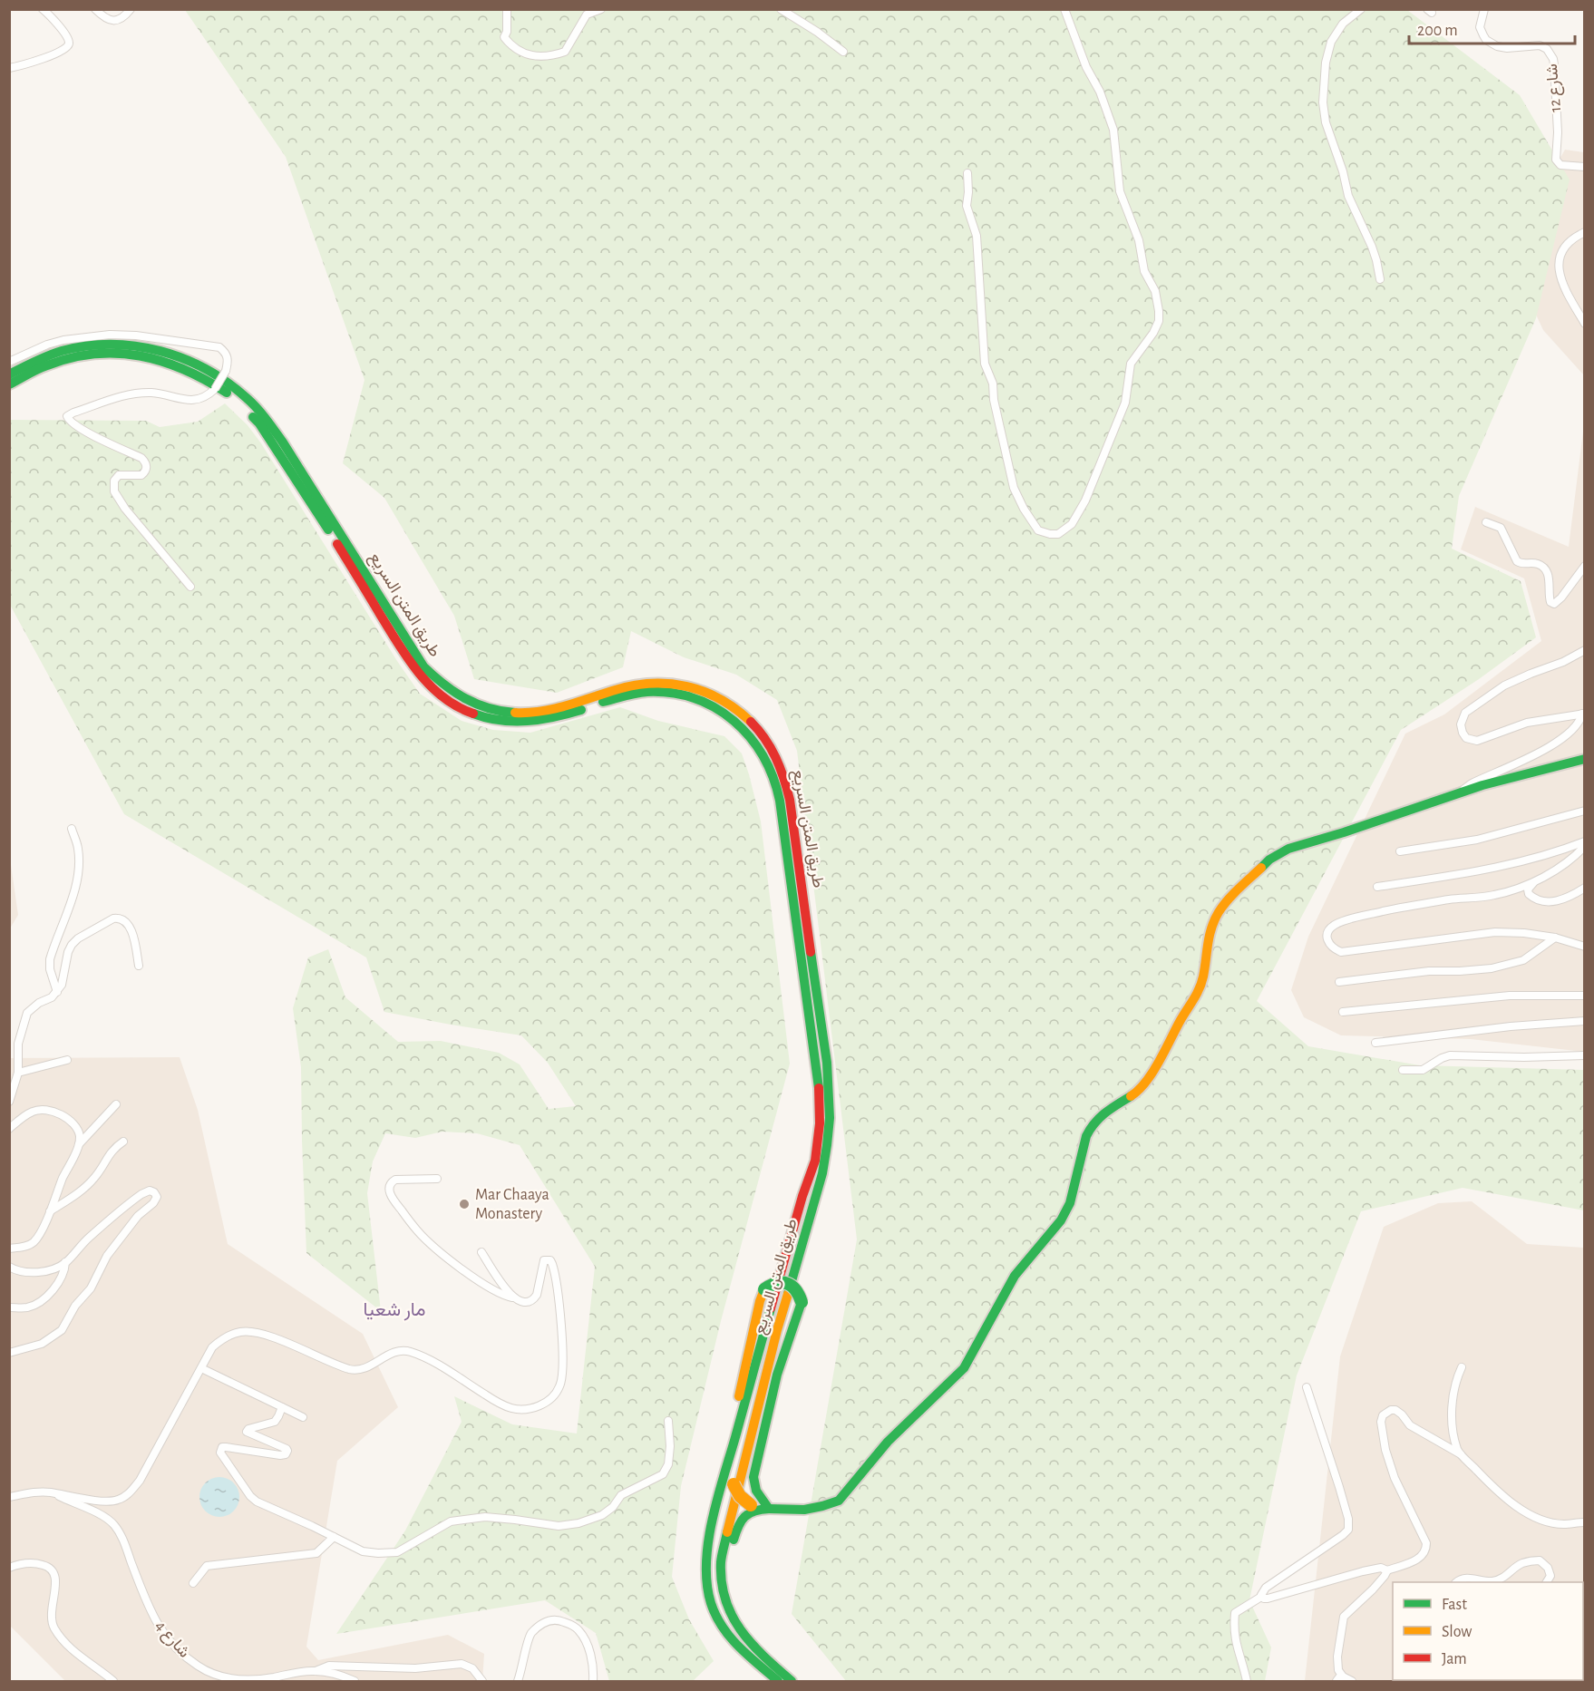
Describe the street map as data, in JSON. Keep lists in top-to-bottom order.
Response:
{
  "streets": {
    "main road": ["طريق المتن السريع"],
    "street": ["شارع 12", "شارع 4"]
  },
  "districts": ["مار شعيا"],
  "places": ["Mar Chaaya Monastery"],
  "legend": ["Fast", "Slow", "Jam"],
  "scale_bar": "200 m"
}
